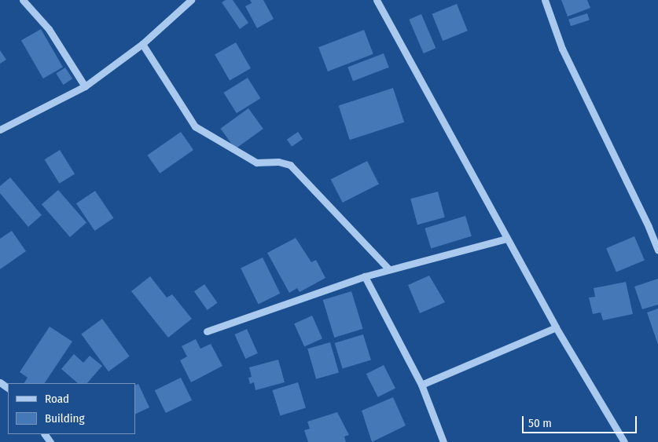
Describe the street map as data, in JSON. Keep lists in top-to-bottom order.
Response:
{
  "legend": ["Road", "Building"],
  "scale_bar": "50 m"
}
